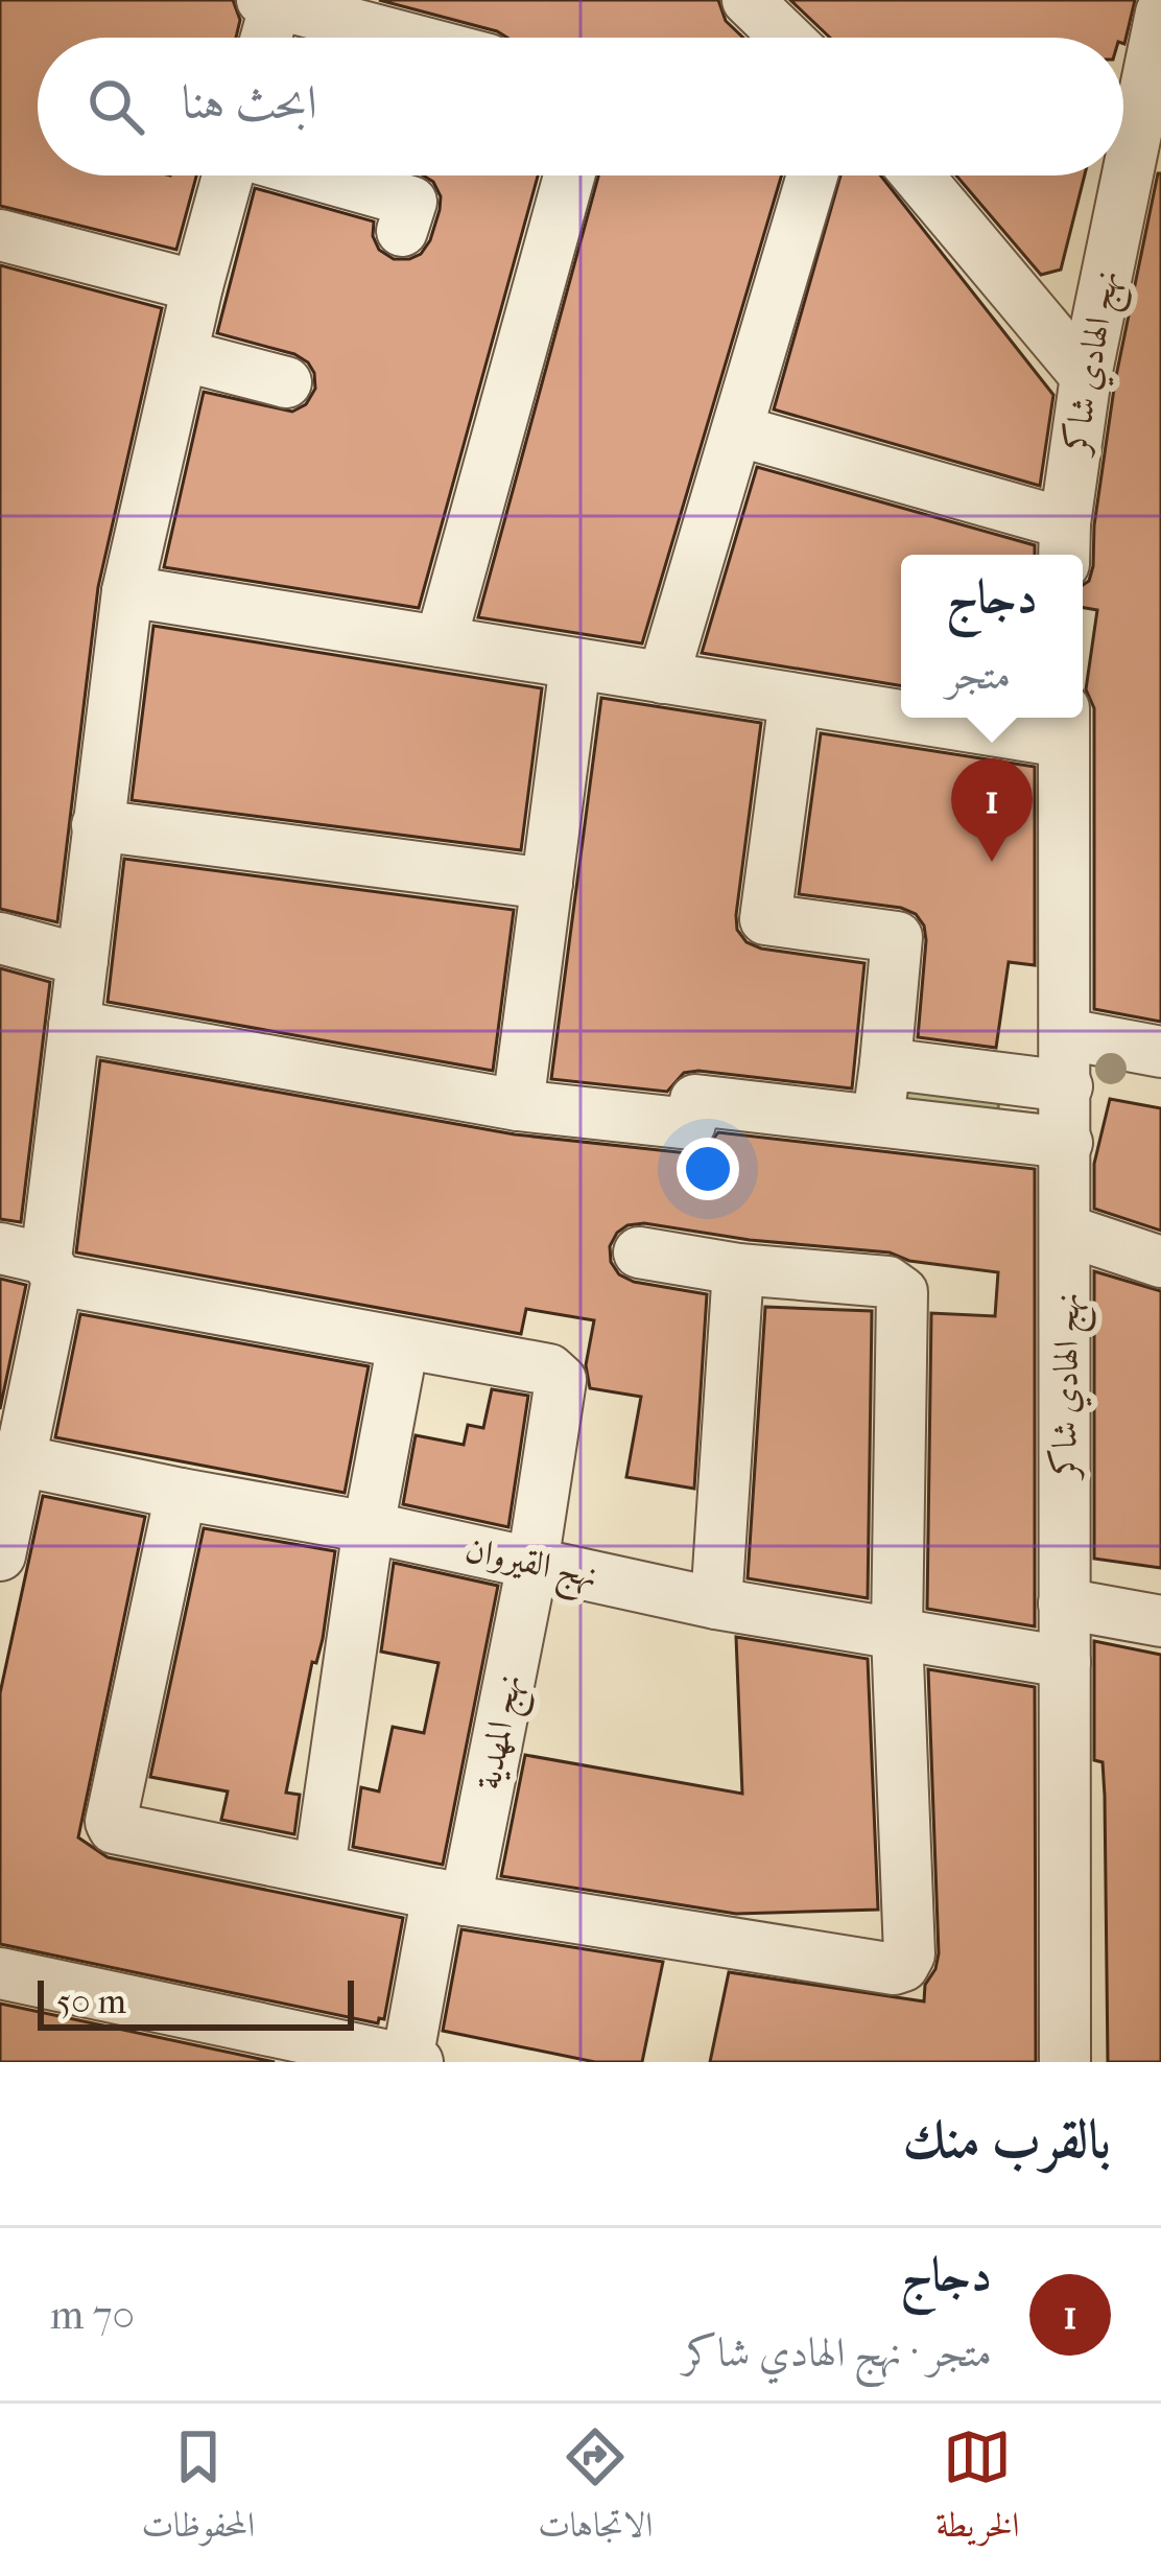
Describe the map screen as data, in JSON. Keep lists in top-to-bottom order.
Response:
{
  "streets": {
    "street": ["نهج الهادي شاكر", "نهج القيروان", "نهج المهدية"]
  },
  "crossings": [
    ["نهج الهادي شاكر", "نهج القيروان"],
    ["نهج القيروان", "نهج المهدية"]
  ],
  "scale_bar": "50 m",
  "page": {
    "search": "ابحث هنا",
    "popup": ["دجاج", "متجر"],
    "pins": "1",
    "scale": "50 m",
    "heading": "بالقرب منك",
    "list": [
      {
        "mark": "1",
        "name": "دجاج",
        "note": "متجر · نهج الهادي شاكر",
        "value": "70 m"
      }
    ],
    "nav": ["الخريطة", "الاتجاهات", "المحفوظات"]
  }
}
